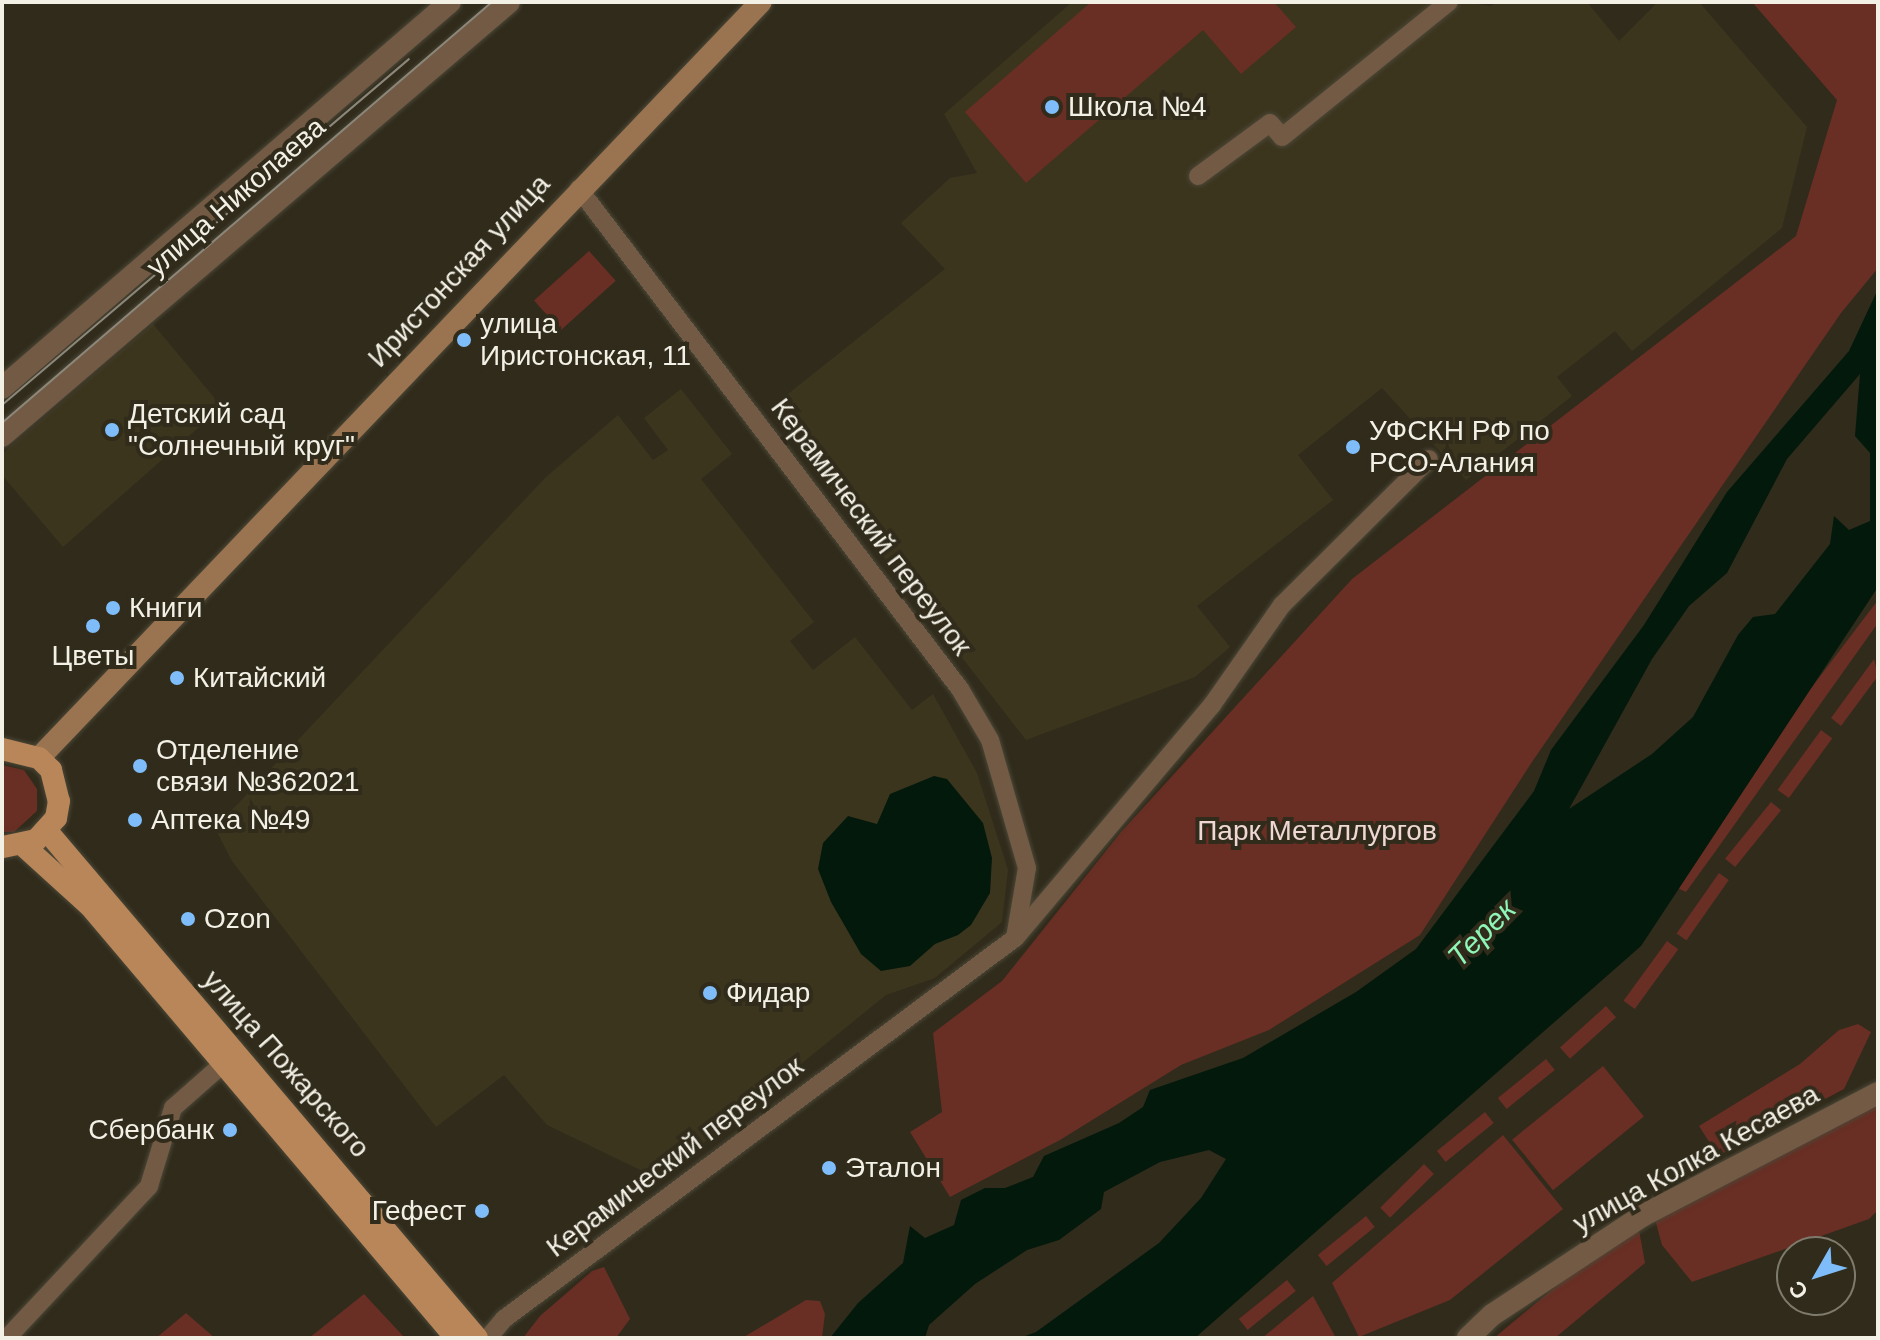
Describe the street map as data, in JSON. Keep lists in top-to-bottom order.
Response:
{
  "streets": {
    "main road": ["Иристонская улица", "улица Пожарского"],
    "street": ["улица Николаева", "Керамический переулок", "улица Колка Кесаева"]
  },
  "crossings": [
    ["Иристонская улица", "Керамический переулок"]
  ],
  "water": ["Терек"],
  "parks": ["Парк Металлургов"],
  "places": [
    "Школа №4",
    "улица Иристонская, 11",
    "Детский сад \"Солнечный круг\"",
    "УФСКН РФ по РСО-Алания",
    "Книги",
    "Цветы",
    "Китайский",
    "Отделение связи №362021",
    "Аптека №49",
    "Ozon",
    "Фидар",
    "Сбербанк",
    "Эталон",
    "Гефест"
  ],
  "north": "bottom left"
}
